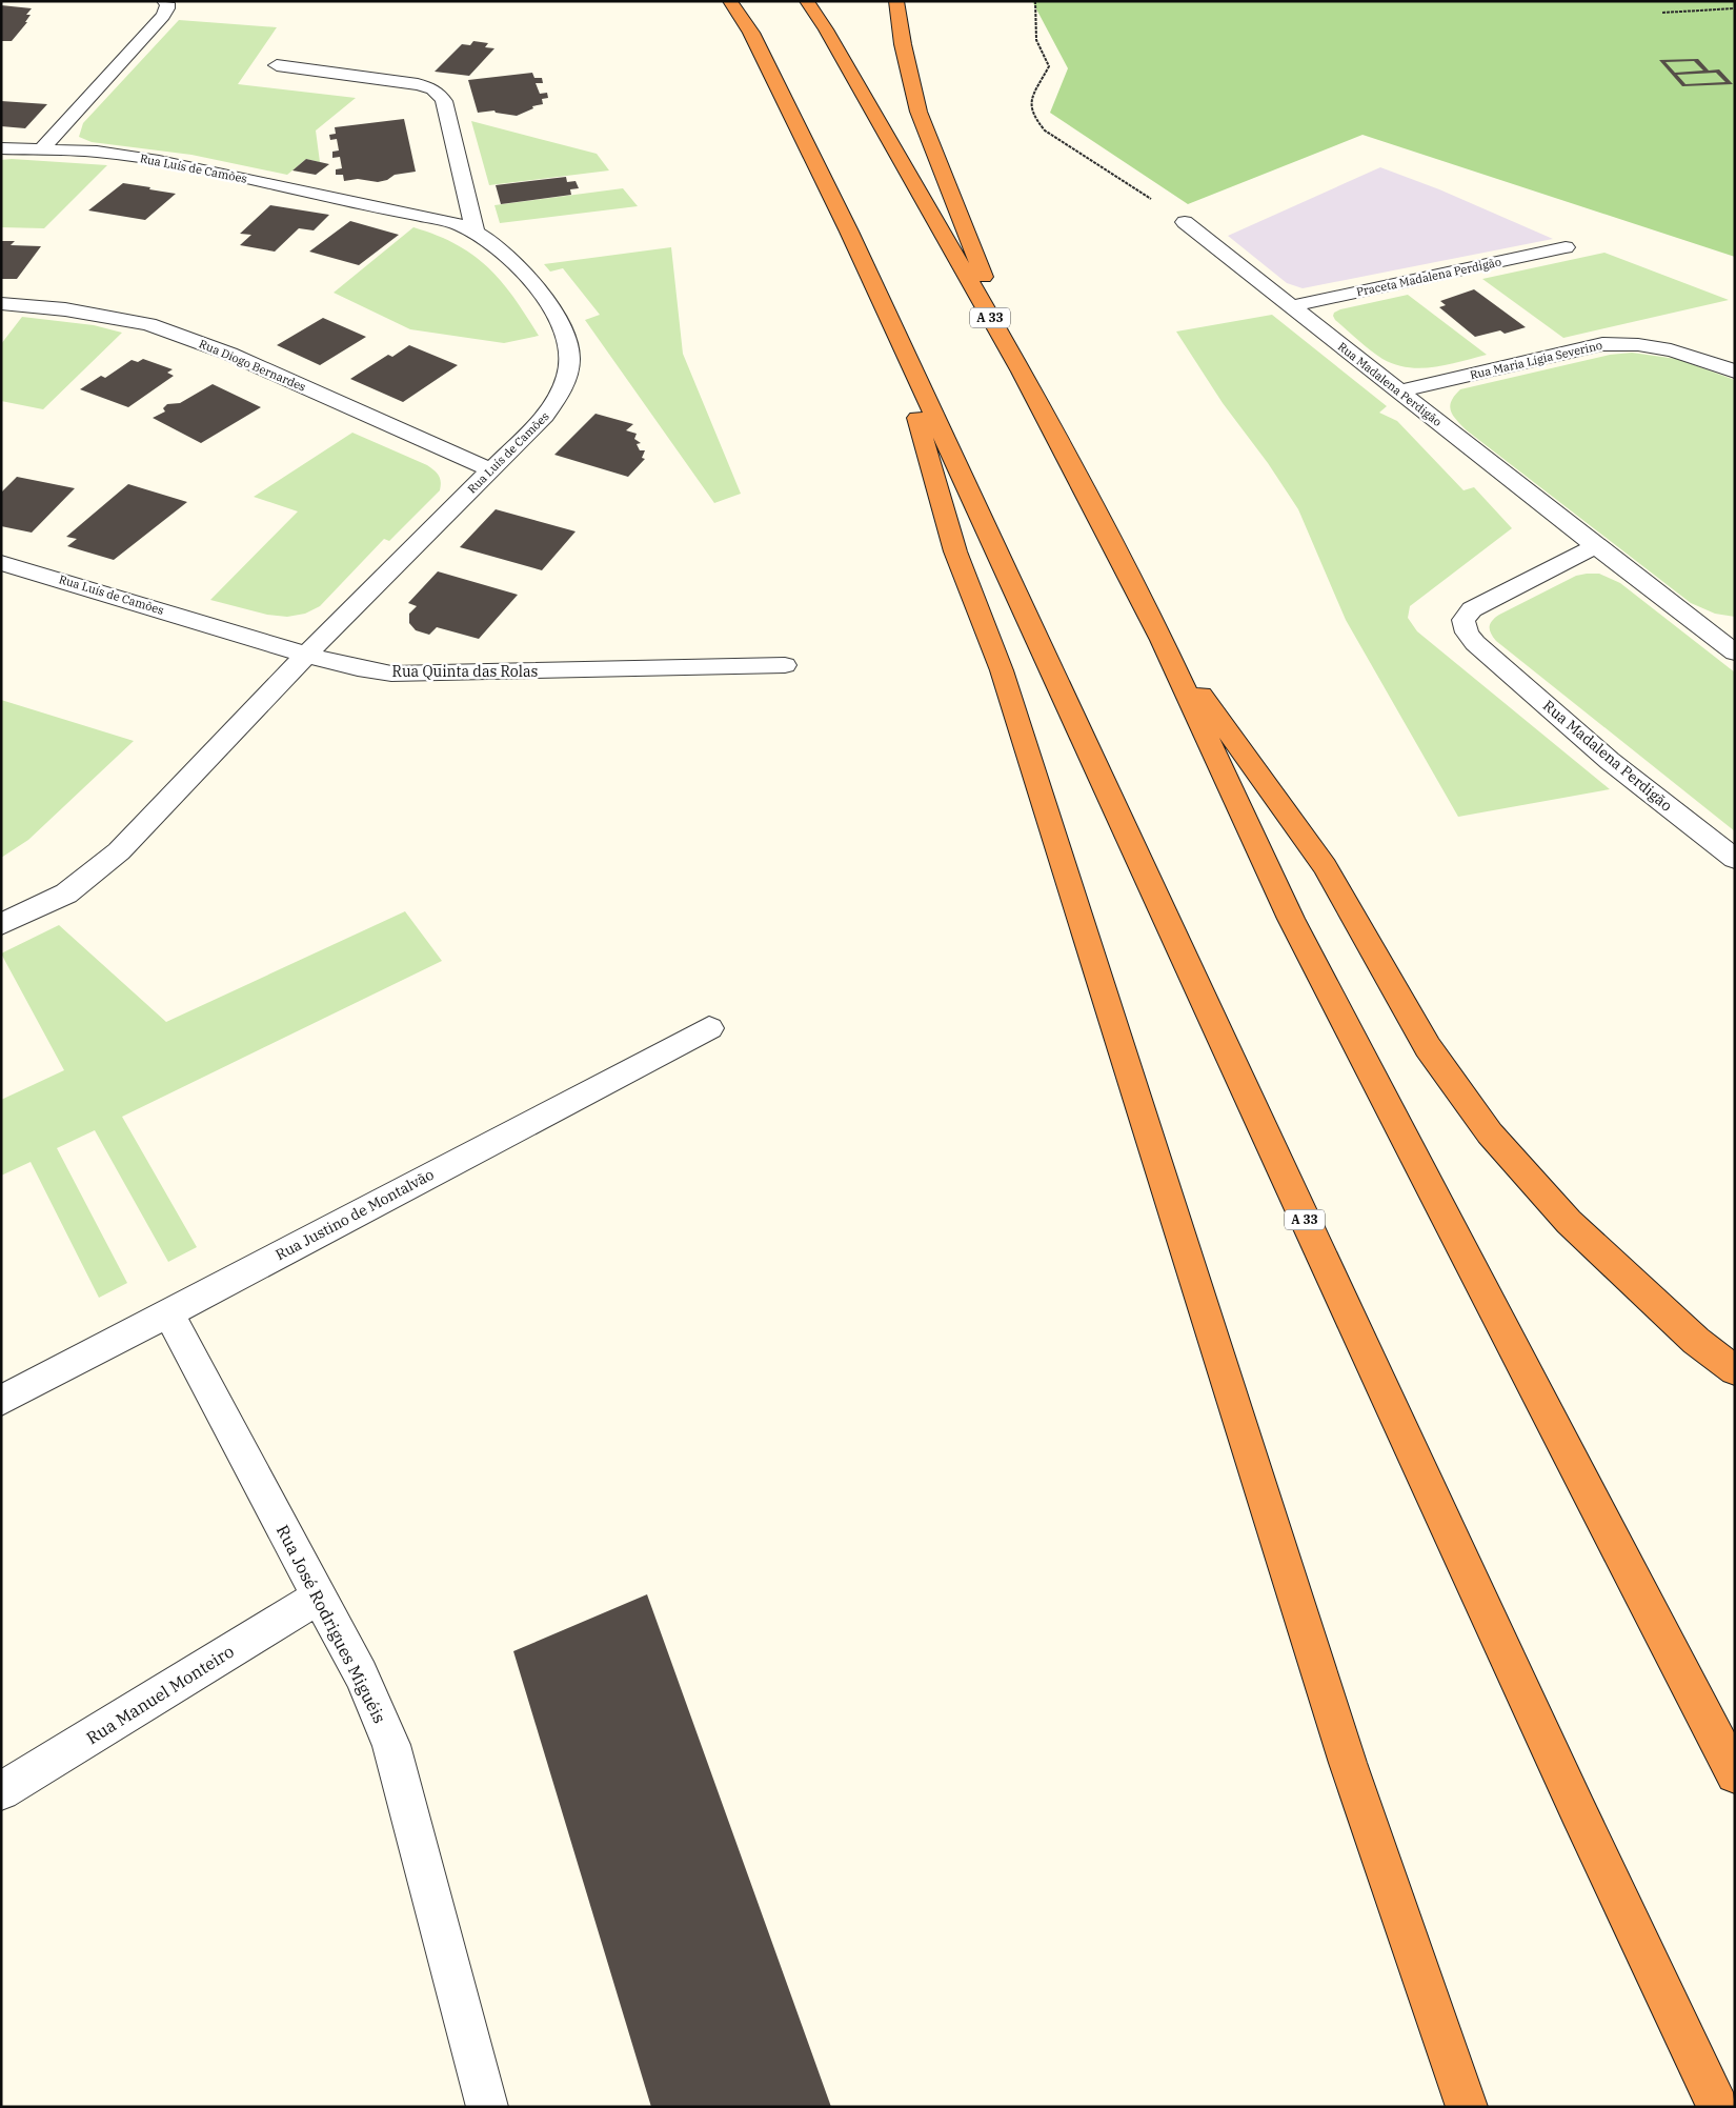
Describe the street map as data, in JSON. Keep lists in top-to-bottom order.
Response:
{
  "streets": {
    "highway": ["A 33"],
    "street": [
      "Rua Luís de Camões",
      "Praceta Madalena Perdigão",
      "Rua Maria Lígia Severino",
      "Rua Diogo Bernardes",
      "Rua Madalena Perdigão",
      "Rua Quinta das Rolas",
      "Rua Justino de Montalvão",
      "Rua José Rodrigues Miguéis",
      "Rua Manuel Monteiro"
    ]
  },
  "crossings": [
    ["Rua Luís de Camões", "Rua Diogo Bernardes"],
    ["Rua Luís de Camões", "Rua Quinta das Rolas"],
    ["Praceta Madalena Perdigão", "Rua Madalena Perdigão"],
    ["Rua Maria Lígia Severino", "Rua Madalena Perdigão"],
    ["Rua Justino de Montalvão", "Rua José Rodrigues Miguéis"],
    ["Rua José Rodrigues Miguéis", "Rua Manuel Monteiro"]
  ]
}
